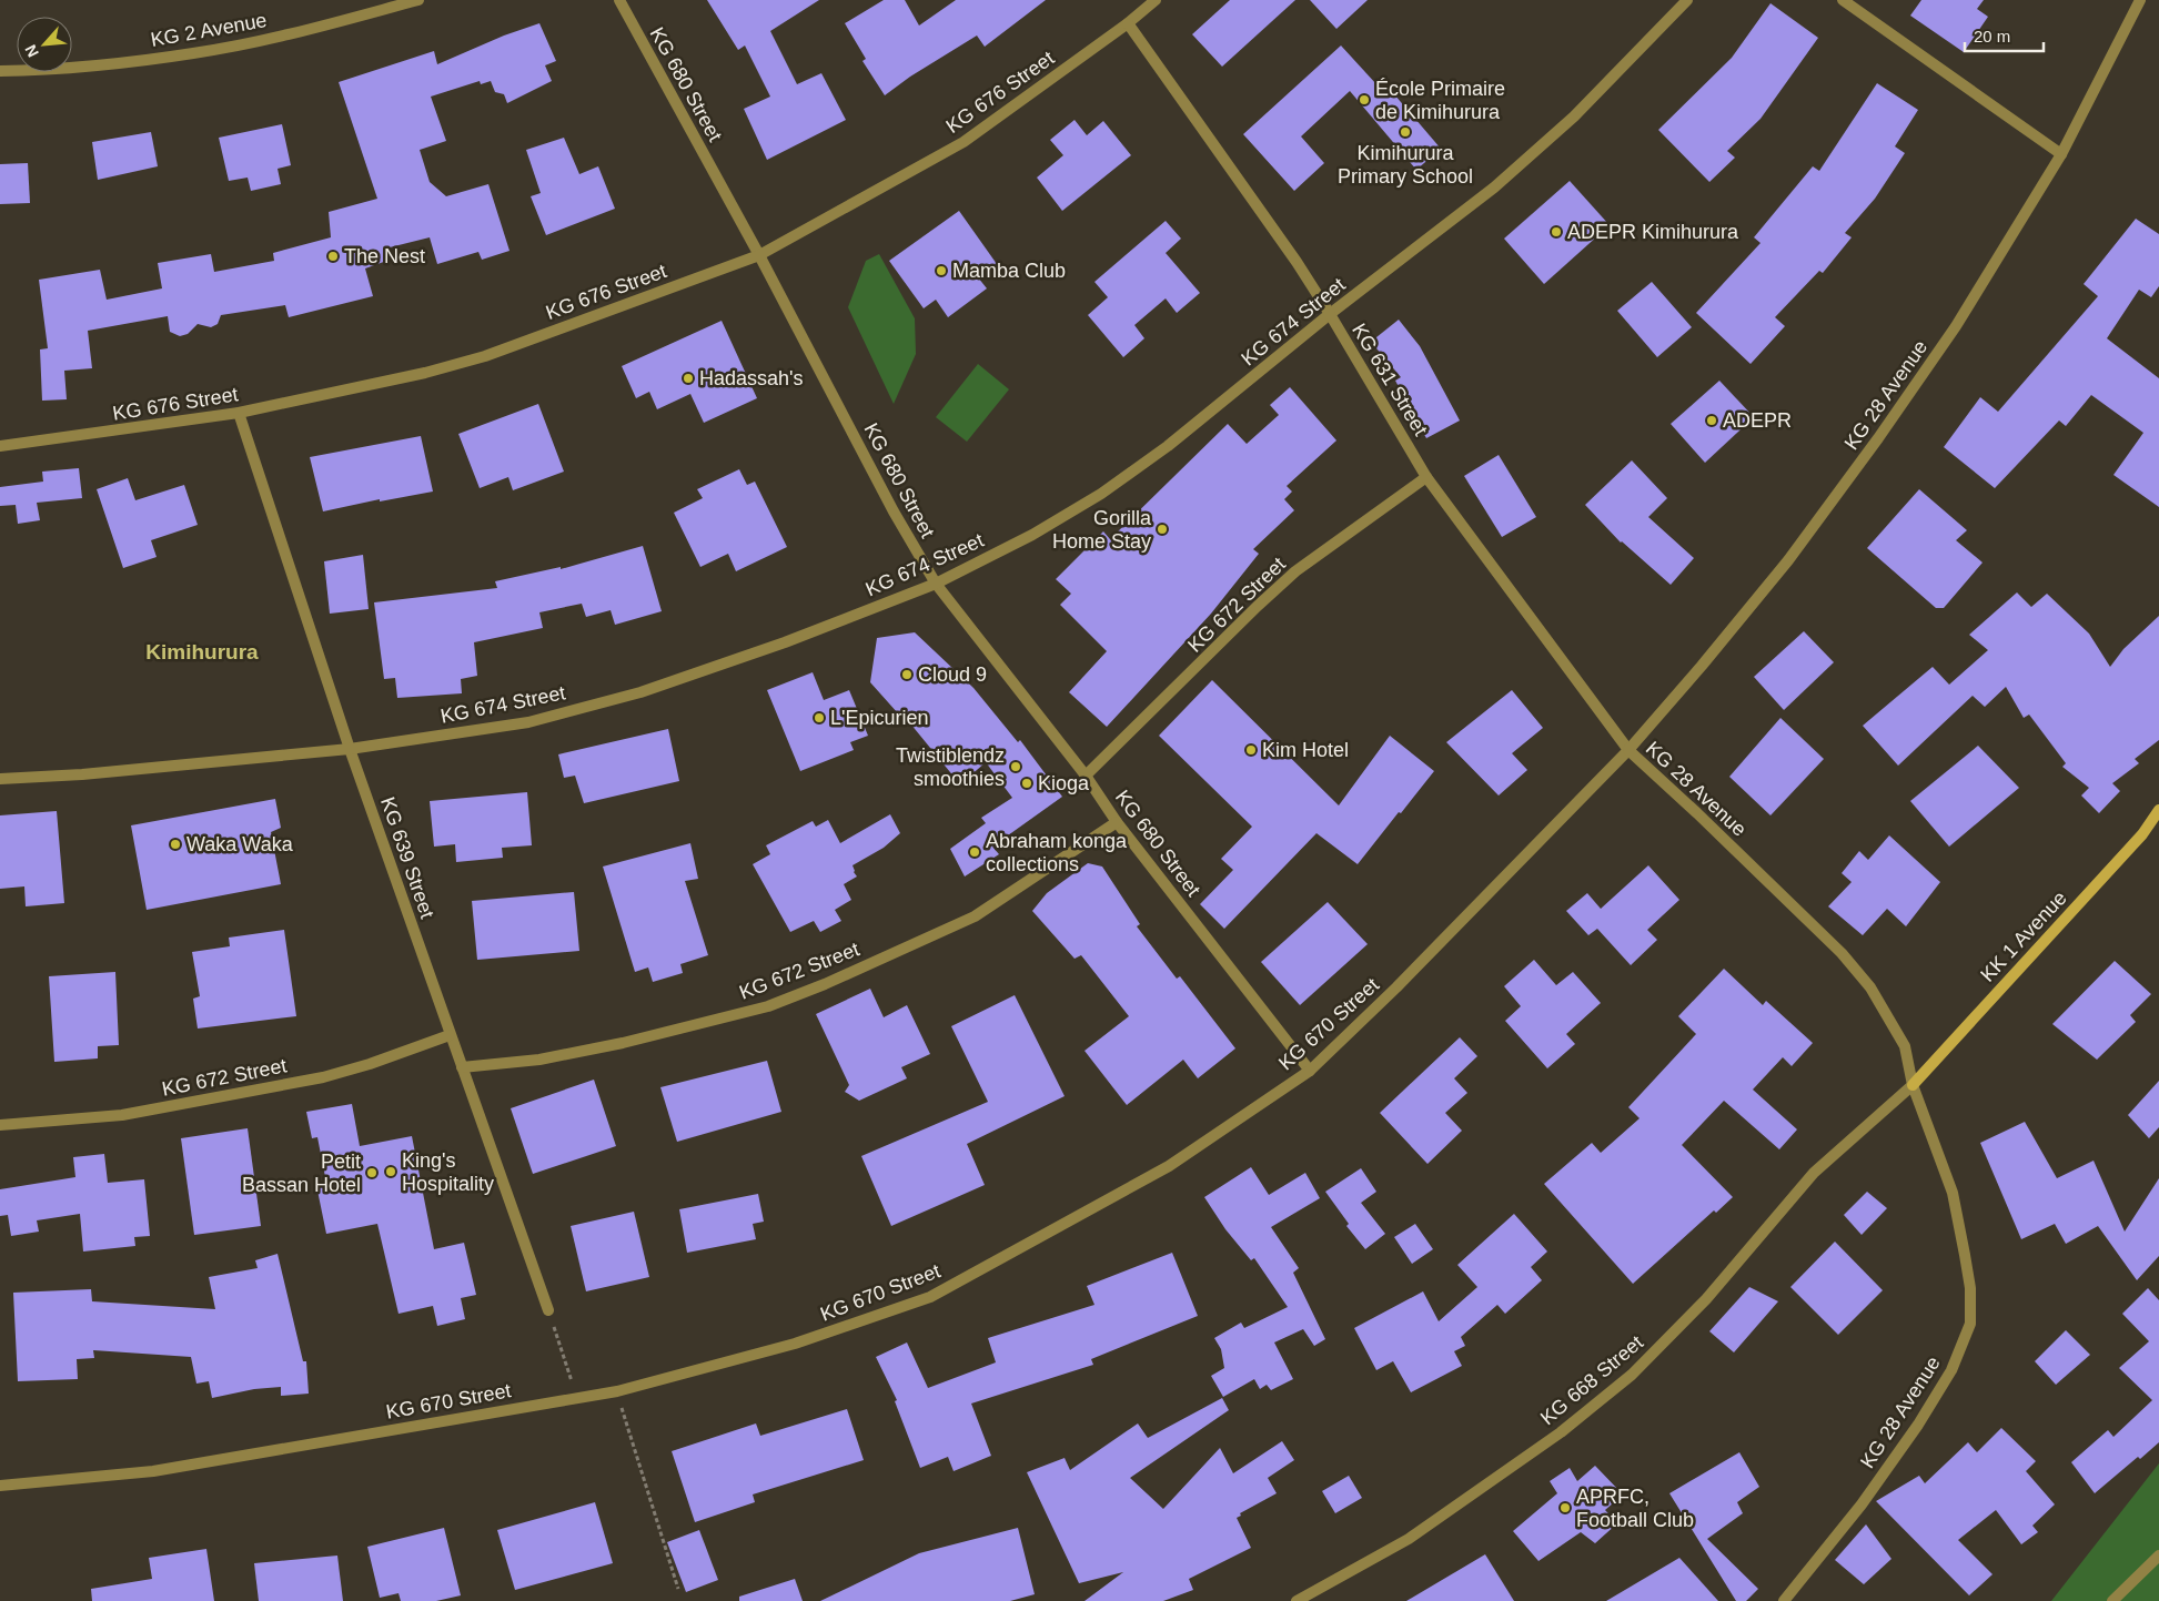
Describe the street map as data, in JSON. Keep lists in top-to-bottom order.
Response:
{
  "streets": {
    "main road": ["KK 1 Avenue"],
    "street": [
      "KG 2 Avenue",
      "KG 680 Street",
      "KG 676 Street",
      "KG 674 Street",
      "KG 631 Street",
      "KG 28 Avenue",
      "KG 672 Street",
      "KG 639 Street",
      "KG 670 Street",
      "KG 668 Street"
    ]
  },
  "crossings": [
    ["KG 680 Street", "KG 676 Street"],
    ["KG 680 Street", "KG 674 Street"],
    ["KG 680 Street", "KG 672 Street"],
    ["KG 680 Street", "KG 670 Street"],
    ["KG 676 Street", "KG 631 Street"],
    ["KG 676 Street", "KG 639 Street"],
    ["KG 674 Street", "KG 631 Street"],
    ["KG 674 Street", "KG 639 Street"],
    ["KG 631 Street", "KG 28 Avenue"],
    ["KG 631 Street", "KG 672 Street"],
    ["KG 631 Street", "KG 670 Street"],
    ["KG 28 Avenue", "KK 1 Avenue"],
    ["KG 28 Avenue", "KG 670 Street"],
    ["KG 28 Avenue", "KG 668 Street"],
    ["KG 672 Street", "KG 639 Street"],
    ["KK 1 Avenue", "KG 668 Street"]
  ],
  "districts": ["Kimihurura"],
  "places": [
    "École Primaire de Kimihurura",
    "Kimihurura Primary School",
    "ADEPR Kimihurura",
    "The Nest",
    "Mamba Club",
    "Hadassah's",
    "ADEPR",
    "Gorilla Home Stay",
    "Cloud 9",
    "L'Epicurien",
    "Kim Hotel",
    "Twistiblendz smoothies",
    "Kioga",
    "Waka Waka",
    "Abraham konga collections",
    "King's Hospitality",
    "Petit Bassan Hotel",
    "APRFC, Football Club"
  ],
  "scale_bar": "20 m",
  "north": "bottom left"
}
